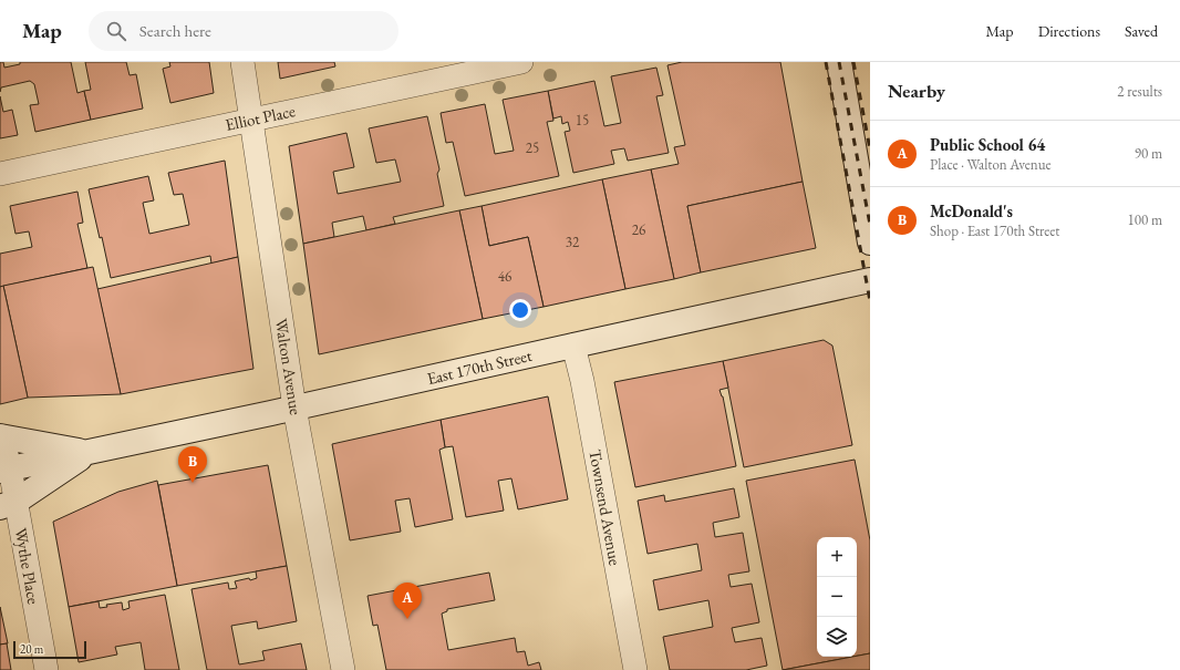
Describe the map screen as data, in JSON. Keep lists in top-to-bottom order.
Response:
{
  "streets": {
    "street": [
      "Elliot Place",
      "Walton Avenue",
      "East 170th Street",
      "Townsend Avenue",
      "Wythe Place"
    ]
  },
  "crossings": [
    ["Elliot Place", "Walton Avenue"],
    ["Walton Avenue", "East 170th Street"],
    ["East 170th Street", "Townsend Avenue"],
    ["East 170th Street", "Wythe Place"]
  ],
  "house_numbers": [
    "15",
    "25",
    "26",
    "32",
    "46"
  ],
  "scale_bar": "20 m",
  "page": {
    "header": "Map",
    "search": "Search here",
    "nav": ["Map", "Directions", "Saved"],
    "heading": ["Nearby", "2 results"],
    "list": [
      {
        "mark": "A",
        "name": "Public School 64",
        "note": "Place · Walton Avenue",
        "value": "90 m"
      },
      {
        "mark": "B",
        "name": "McDonald's",
        "note": "Shop · East 170th Street",
        "value": "100 m"
      }
    ],
    "pins": ["B", "A"],
    "map_buttons": ["+", "−"],
    "scale": "20 m"
  }
}
